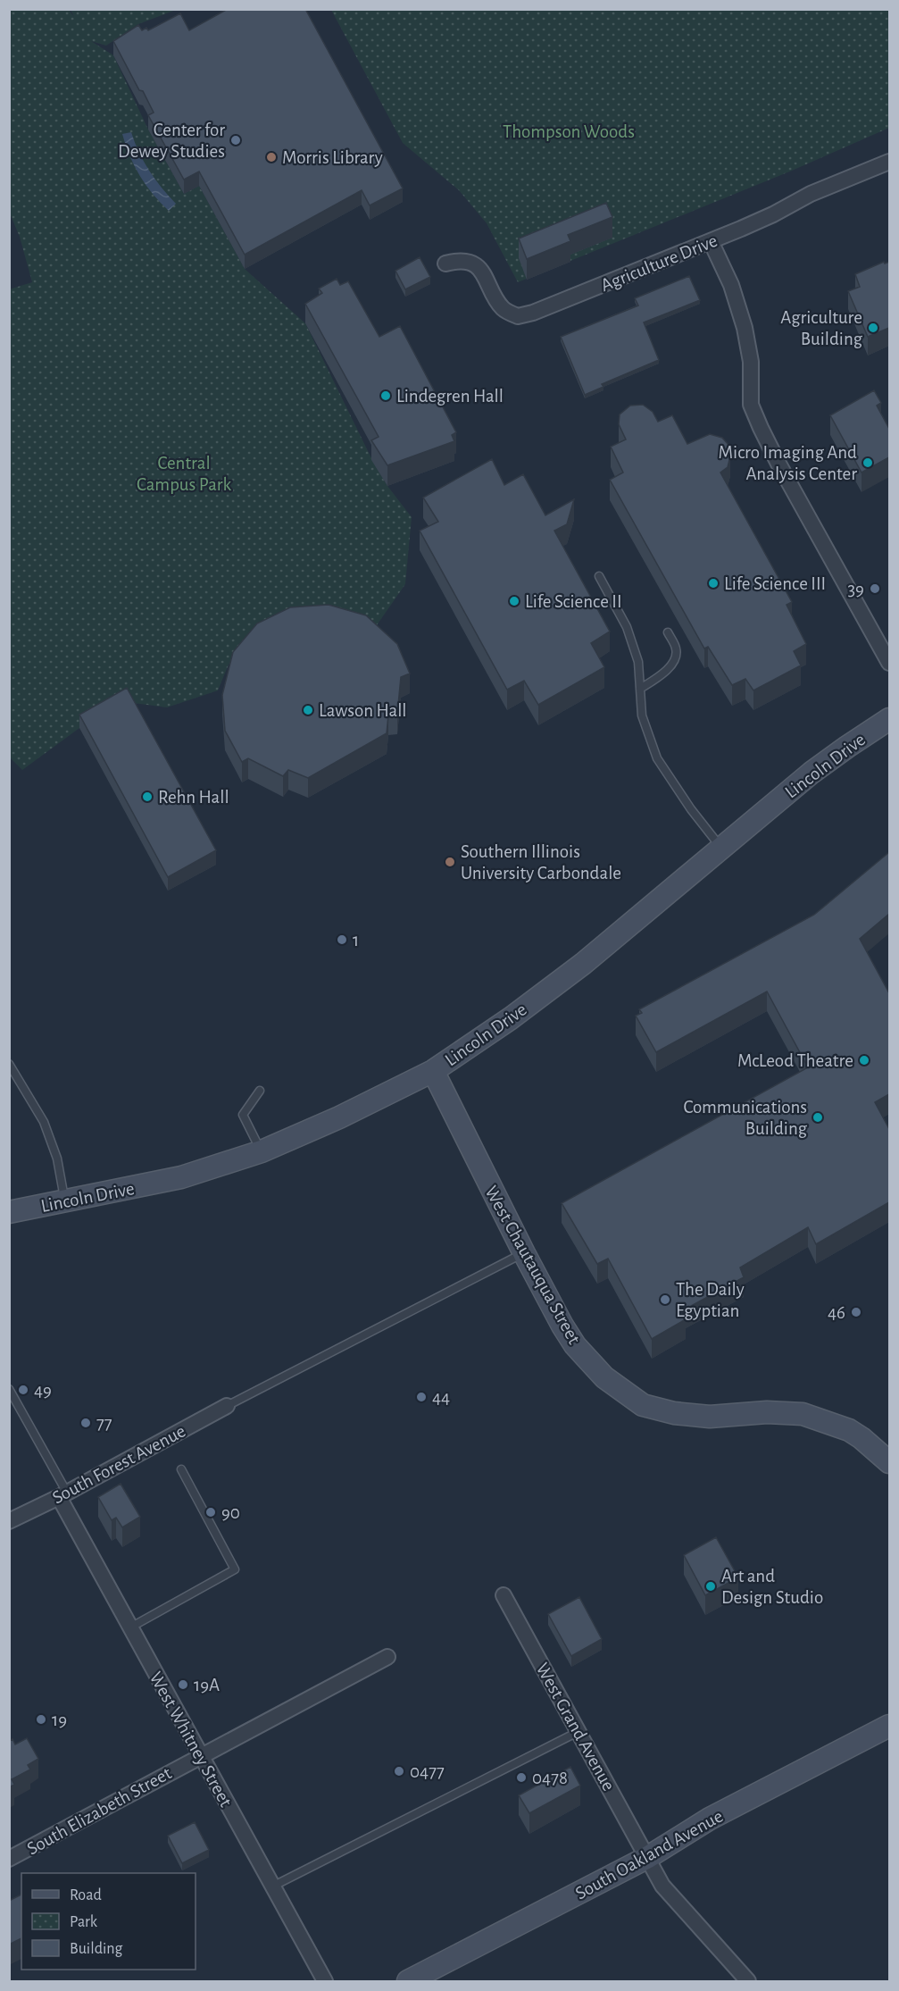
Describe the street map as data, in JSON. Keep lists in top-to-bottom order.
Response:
{
  "streets": {
    "street": [
      "Agriculture Drive",
      "Lincoln Drive",
      "West Chautauqua Street",
      "South Forest Avenue",
      "West Grand Avenue",
      "West Whitney Street",
      "South Elizabeth Street",
      "South Oakland Avenue"
    ]
  },
  "crossings": [
    ["Lincoln Drive", "West Chautauqua Street"],
    ["South Forest Avenue", "West Whitney Street"],
    ["West Grand Avenue", "South Oakland Avenue"],
    ["West Whitney Street", "South Elizabeth Street"]
  ],
  "parks": ["Thompson Woods", "Central Campus Park"],
  "places": [
    "Center for Dewey Studies",
    "Morris Library",
    "Agriculture Building",
    "Lindegren Hall",
    "Micro Imaging And Analysis Center",
    "Life Science III",
    "39",
    "Life Science II",
    "Lawson Hall",
    "Rehn Hall",
    "Southern Illinois University Carbondale",
    "1",
    "McLeod Theatre",
    "Communications Building",
    "The Daily Egyptian",
    "46",
    "49",
    "44",
    "77",
    "90",
    "Art and Design Studio",
    "19A",
    "19",
    "0477",
    "0478"
  ],
  "legend": ["Road", "Park", "Building"]
}
